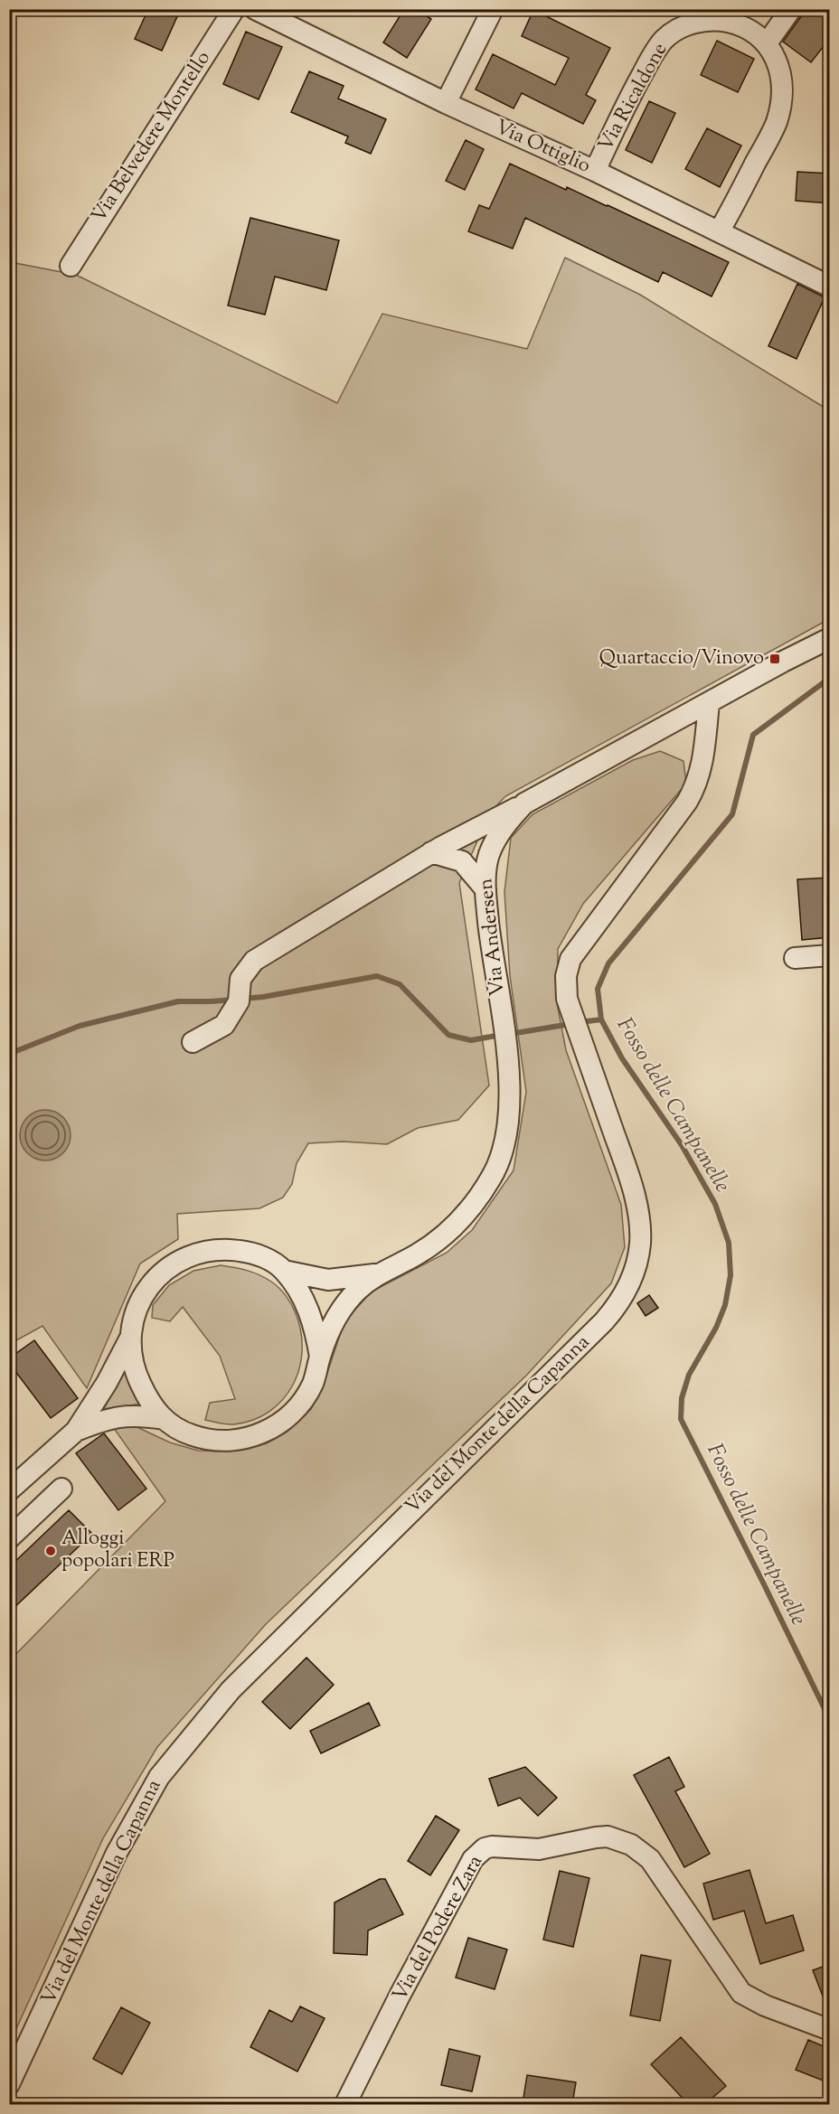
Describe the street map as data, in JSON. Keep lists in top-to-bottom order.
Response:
{
  "streets": {
    "street": [
      "Via Ricaldone",
      "Via Belvedere Montello",
      "Via Ottiglio",
      "Via Andersen",
      "Via del Monte della Capanna",
      "Via del Podere Zara"
    ]
  },
  "crossings": [
    ["Via Ricaldone", "Via Ottiglio"],
    ["Via Andersen", "Via del Monte della Capanna"]
  ],
  "water": ["Fosso delle Campanelle"],
  "places": {
    "transit": ["Quartaccio/Vinovo"],
    "other": ["Alloggi popolari ERP"]
  }
}
